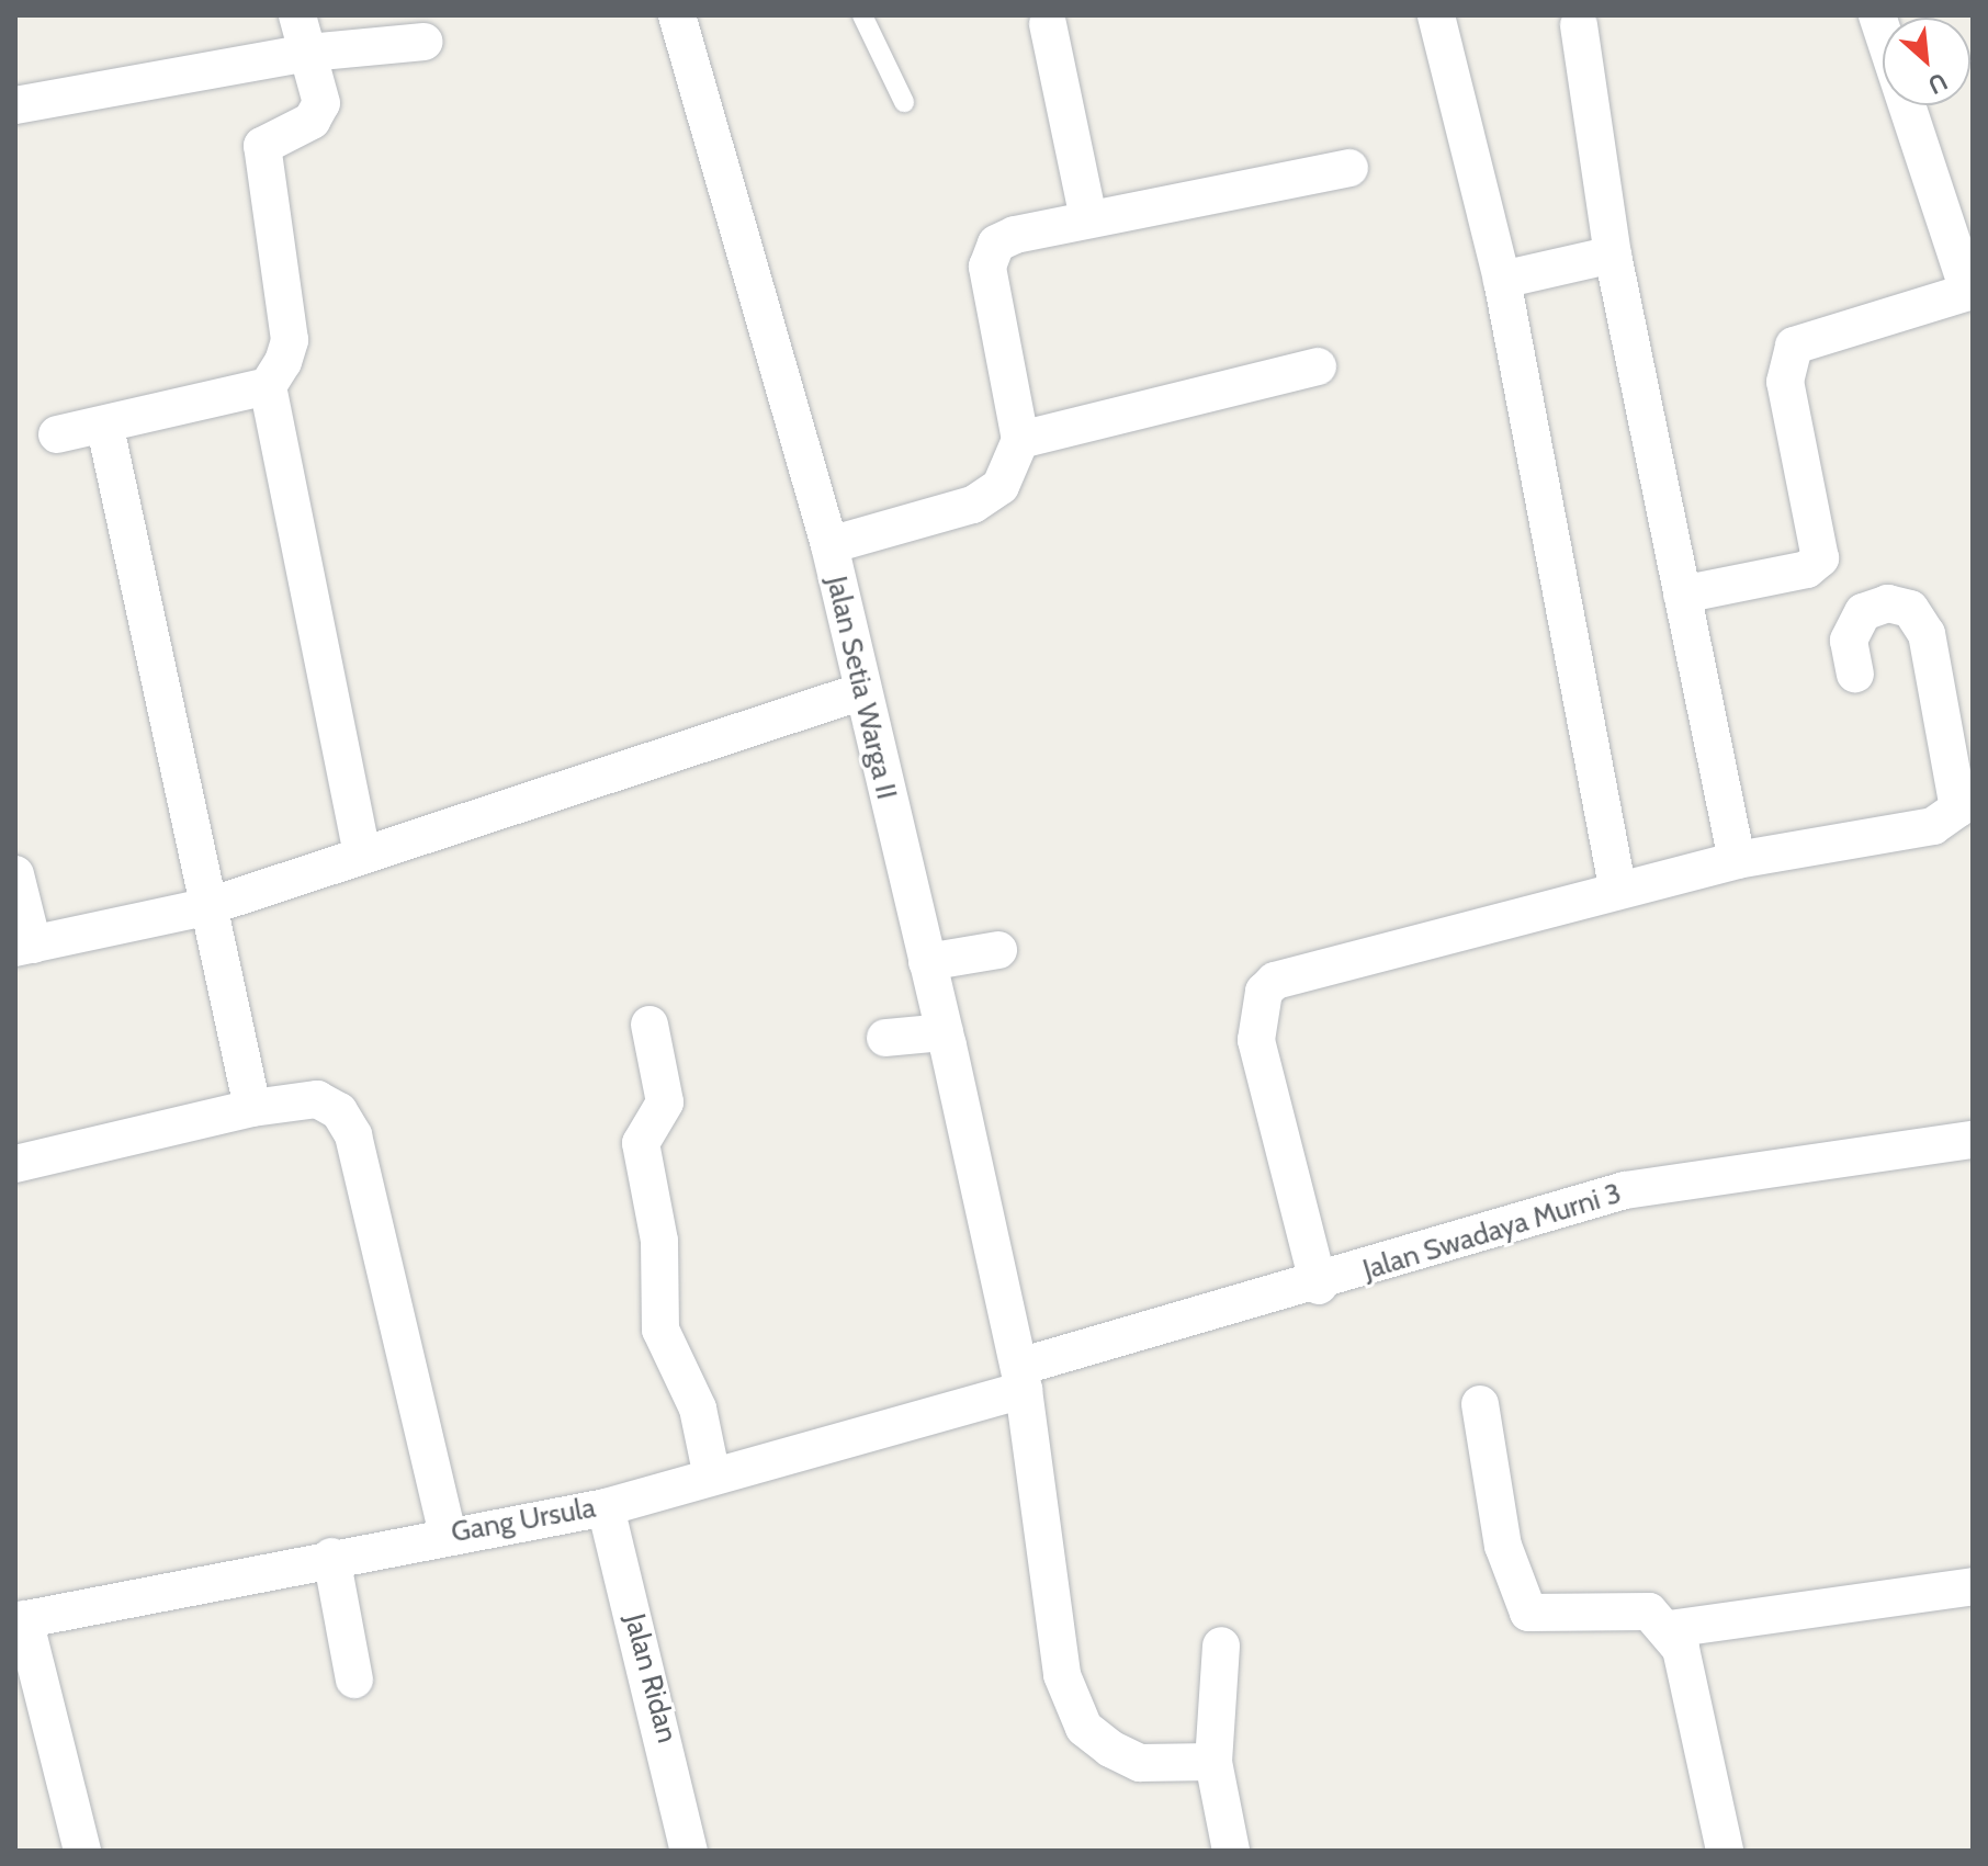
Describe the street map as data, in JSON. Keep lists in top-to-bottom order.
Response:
{
  "streets": {
    "street": [
      "Jalan Setia Warga II",
      "Jalan Swadaya Murni 3",
      "Gang Ursula",
      "Jalan Ridan"
    ]
  },
  "crossings": [
    ["Jalan Setia Warga II", "Jalan Swadaya Murni 3"],
    ["Jalan Setia Warga II", "Gang Ursula"],
    ["Jalan Swadaya Murni 3", "Gang Ursula"],
    ["Gang Ursula", "Jalan Ridan"]
  ],
  "north": "bottom right"
}
